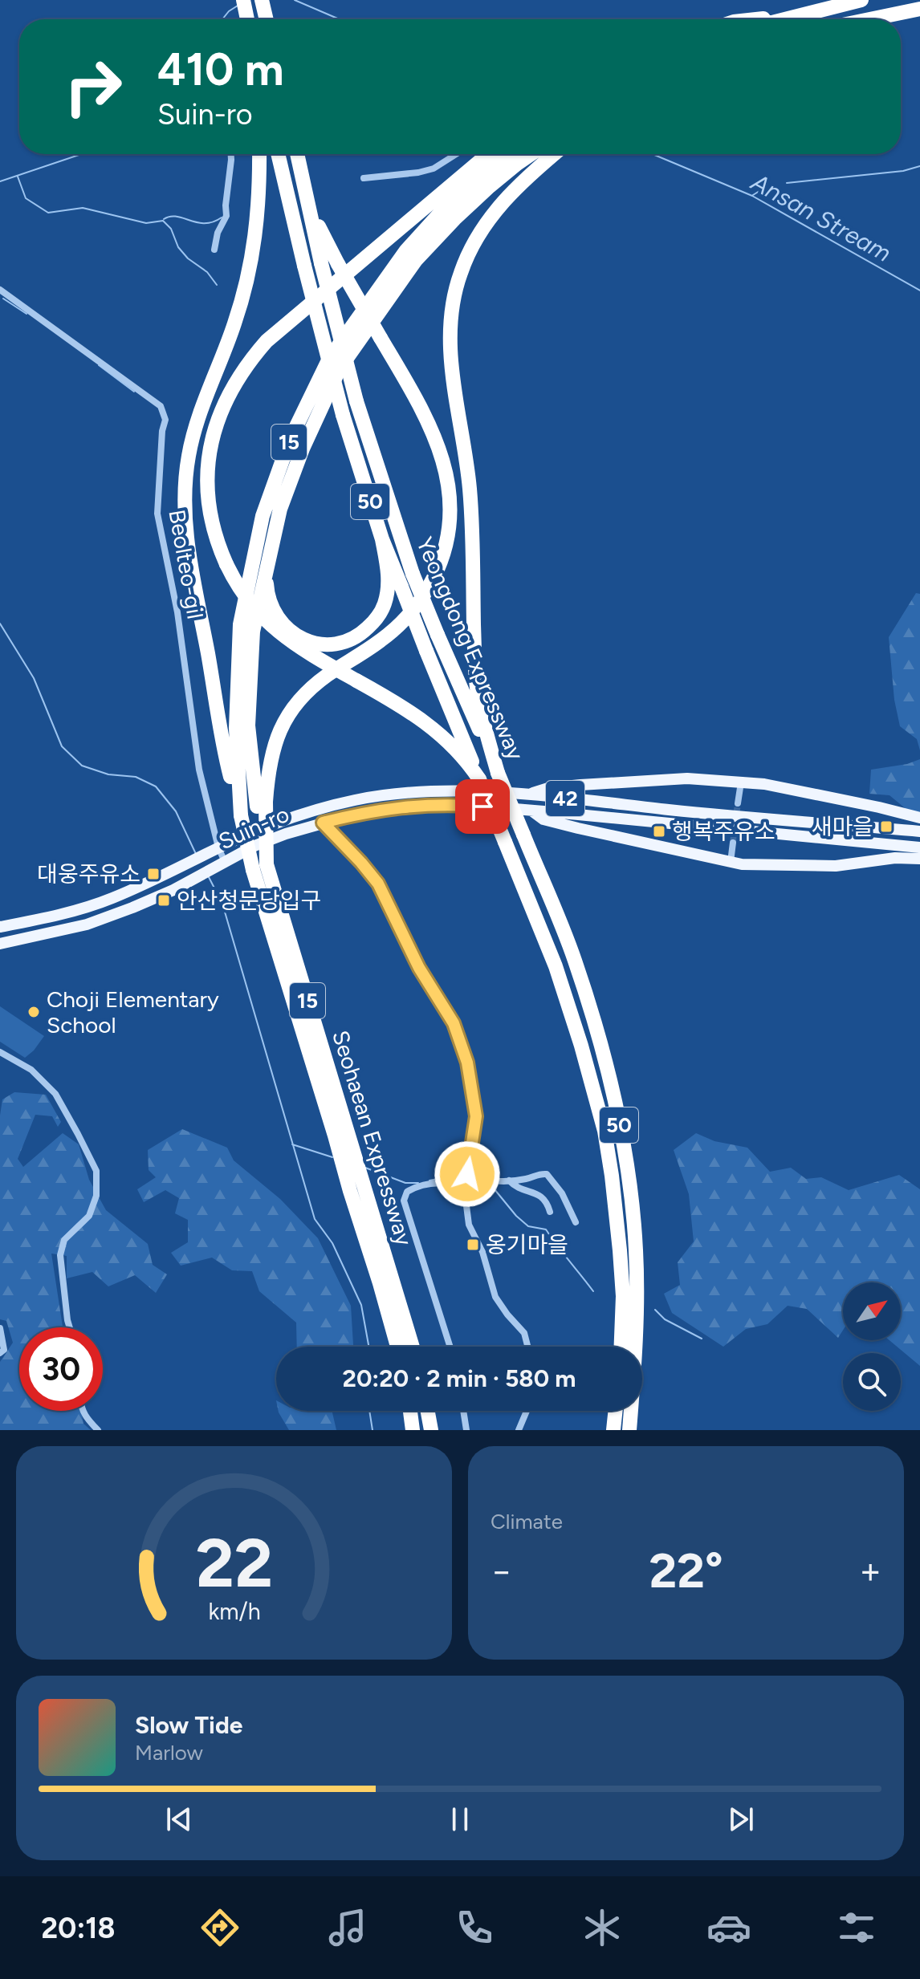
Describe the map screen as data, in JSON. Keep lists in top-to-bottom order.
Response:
{
  "streets": {
    "highway": [
      "15",
      "50",
      "Yeongdong Expressway",
      "Seohaean Expressway"
    ],
    "main road": ["42", "Suin-ro"],
    "street": ["Beolteo-gil"]
  },
  "crossings": [
    ["Beolteo-gil", "Suin-ro"]
  ],
  "water": ["Ansan Stream"],
  "places": {
    "transit": [
      "새마을",
      "행복주유소",
      "대웅주유소",
      "안산청문당입구",
      "옹기마을"
    ],
    "other": ["Choji Elementary School"]
  },
  "north": "top right",
  "page": {
    "turn": ["410 m", "Suin-ro"],
    "limit": "30",
    "trip": "20:20 · 2 min · 580 m",
    "tile": "Climate",
    "heat": ["−", "22°", "+"],
    "song": ["Slow Tide", "Marlow"],
    "tabs": "20:18",
    "gauge": ["22", "km/h"]
  }
}
